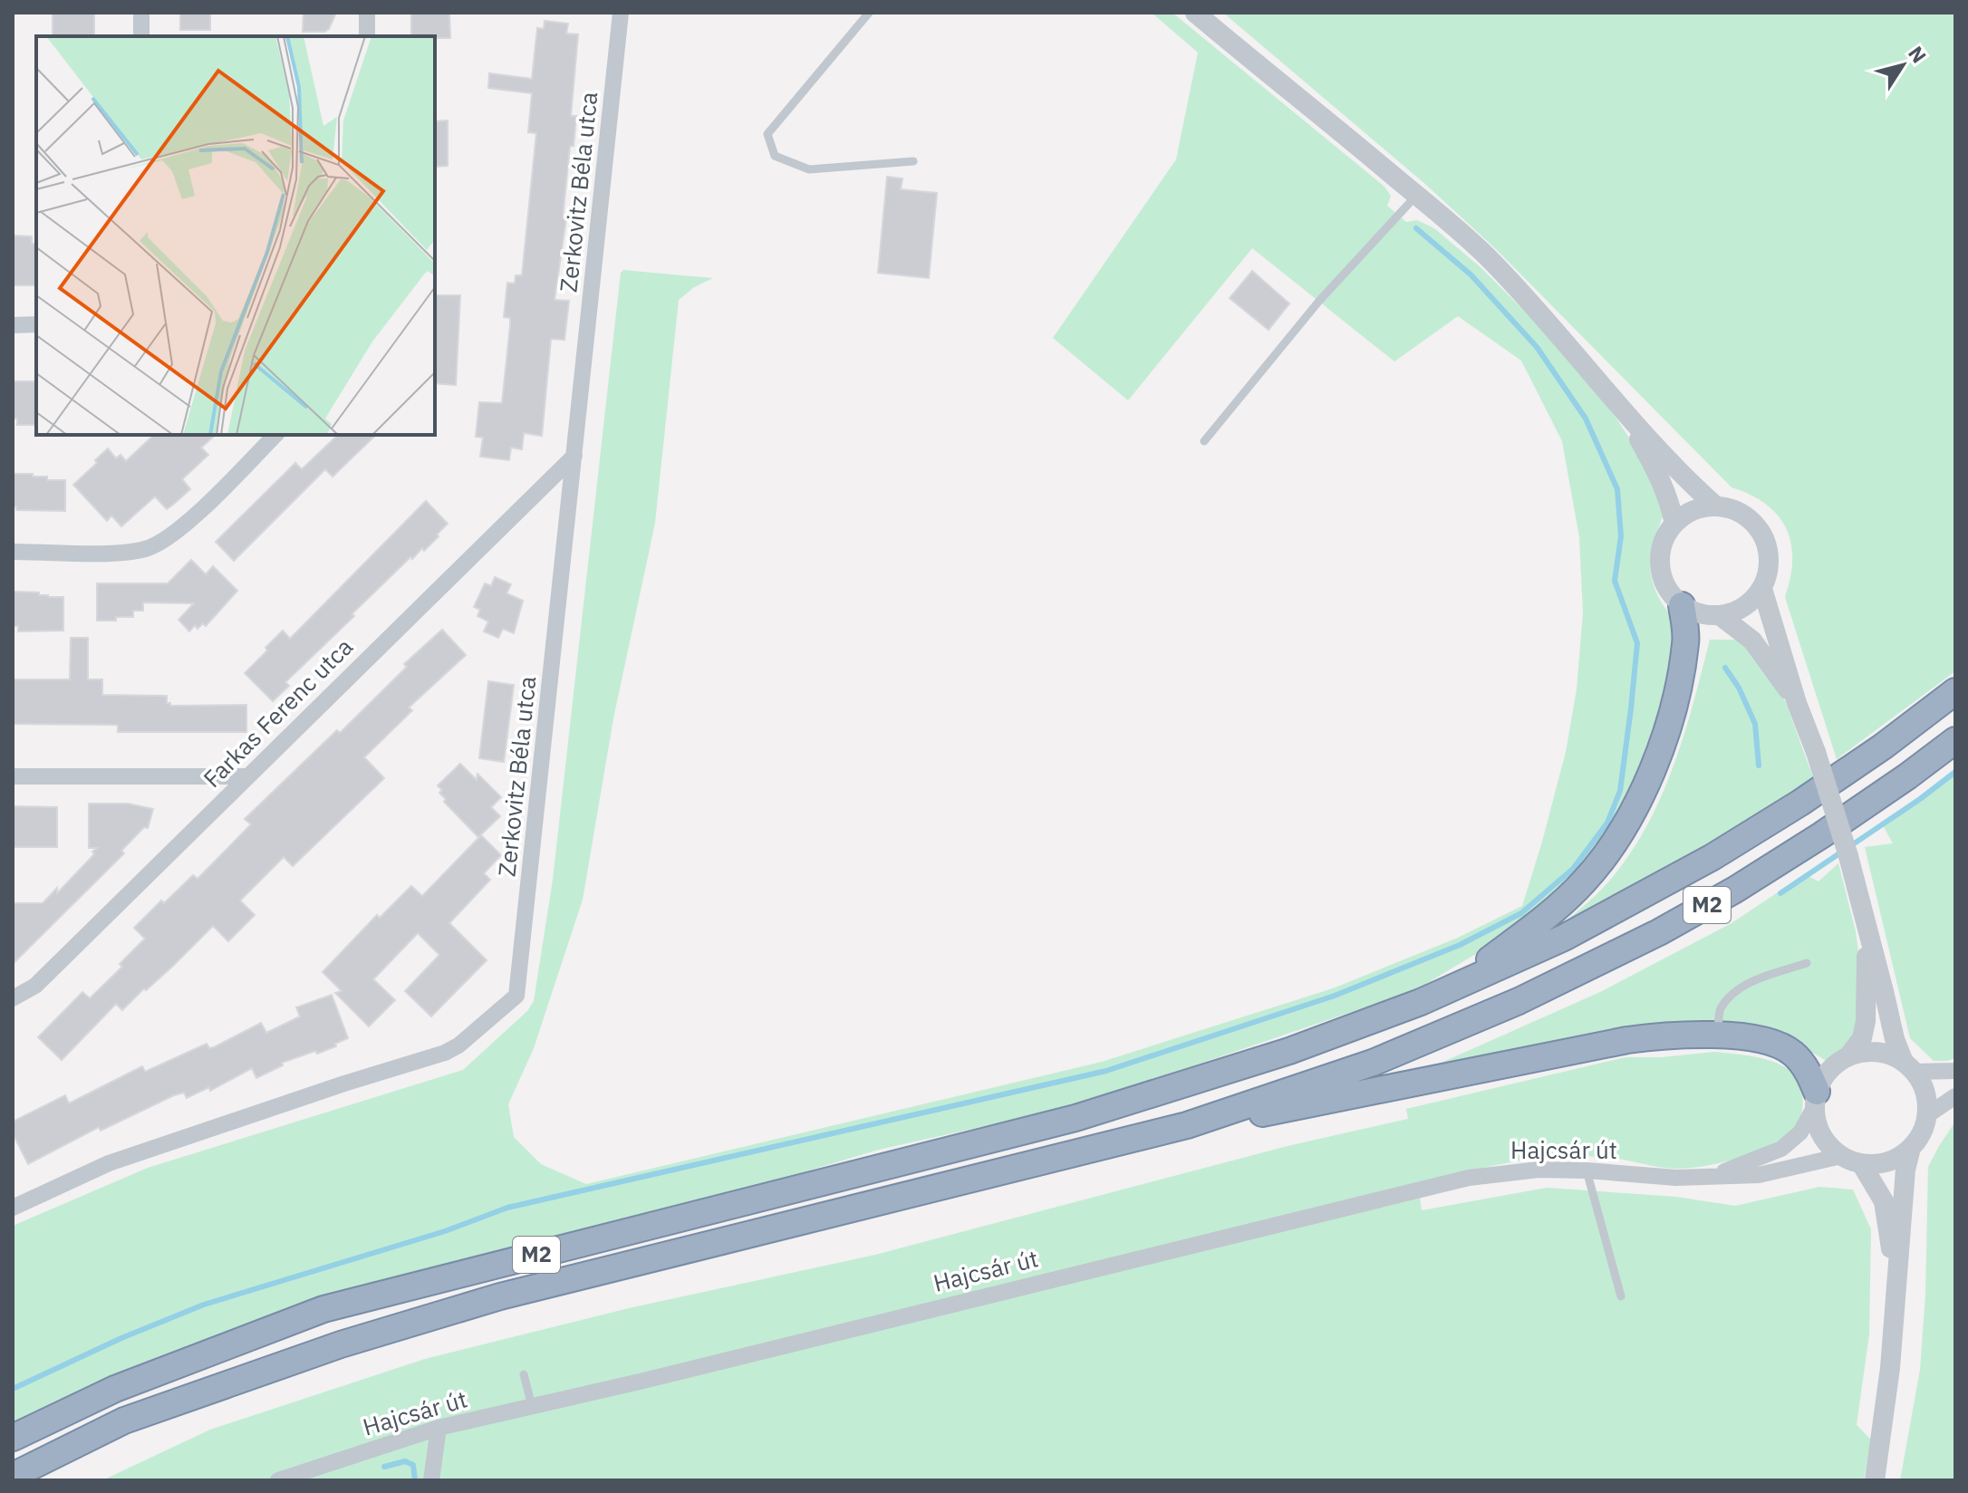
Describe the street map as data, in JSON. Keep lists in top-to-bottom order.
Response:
{
  "streets": {
    "highway": ["M2"],
    "street": ["Zerkovitz Béla utca", "Farkas Ferenc utca", "Hajcsár út"]
  },
  "crossings": [
    ["Zerkovitz Béla utca", "Farkas Ferenc utca"]
  ],
  "north": "top right"
}
